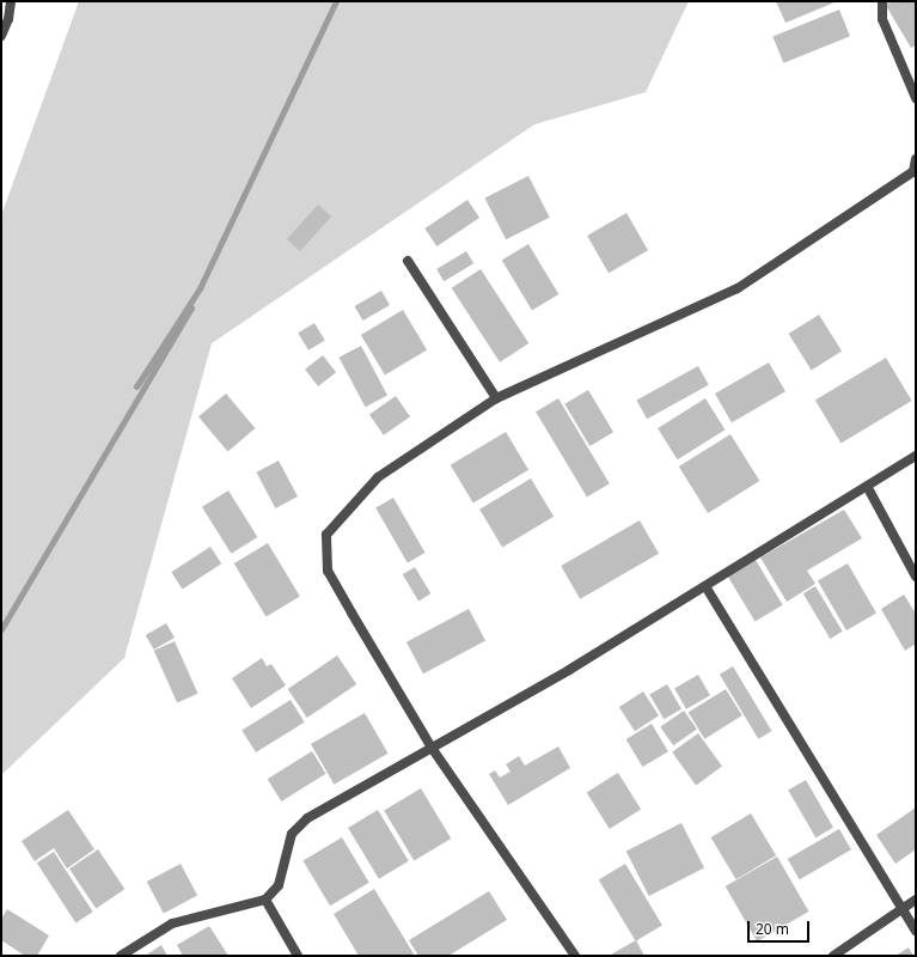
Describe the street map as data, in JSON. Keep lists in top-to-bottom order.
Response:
{
  "scale_bar": "20 m"
}
